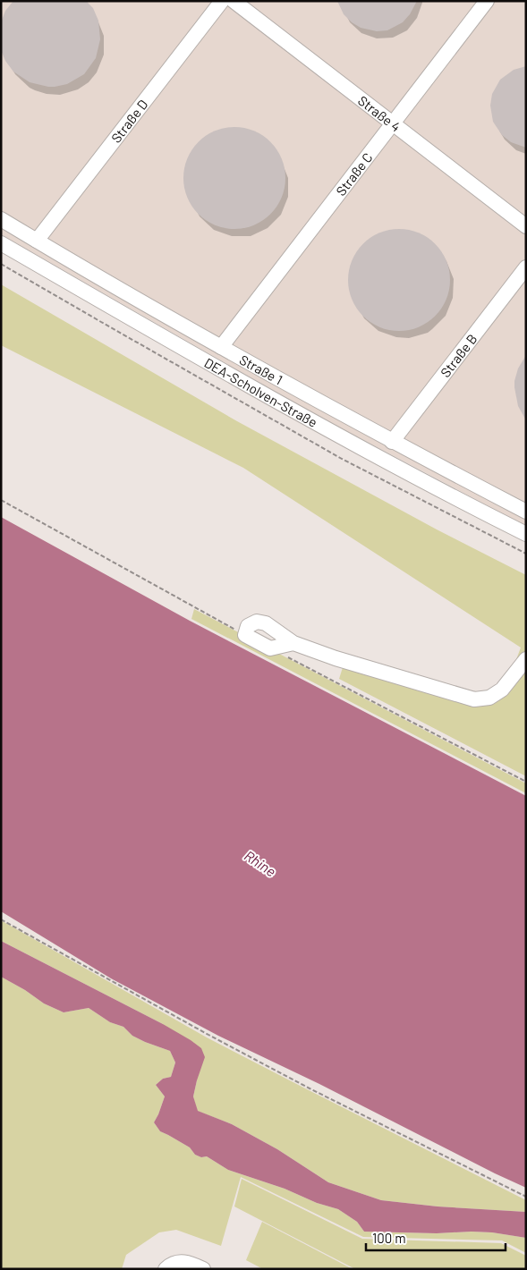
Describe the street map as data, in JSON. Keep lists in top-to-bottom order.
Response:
{
  "streets": {
    "street": [
      "Straße 4",
      "Straße D",
      "Straße C",
      "Straße B",
      "Straße 1",
      "DEA-Scholven-Straße"
    ]
  },
  "crossings": [
    ["Straße 4", "Straße C"],
    ["Straße D", "Straße 1"],
    ["Straße C", "Straße 1"],
    ["Straße B", "Straße 1"]
  ],
  "water": ["Rhine"],
  "scale_bar": "100 m"
}
